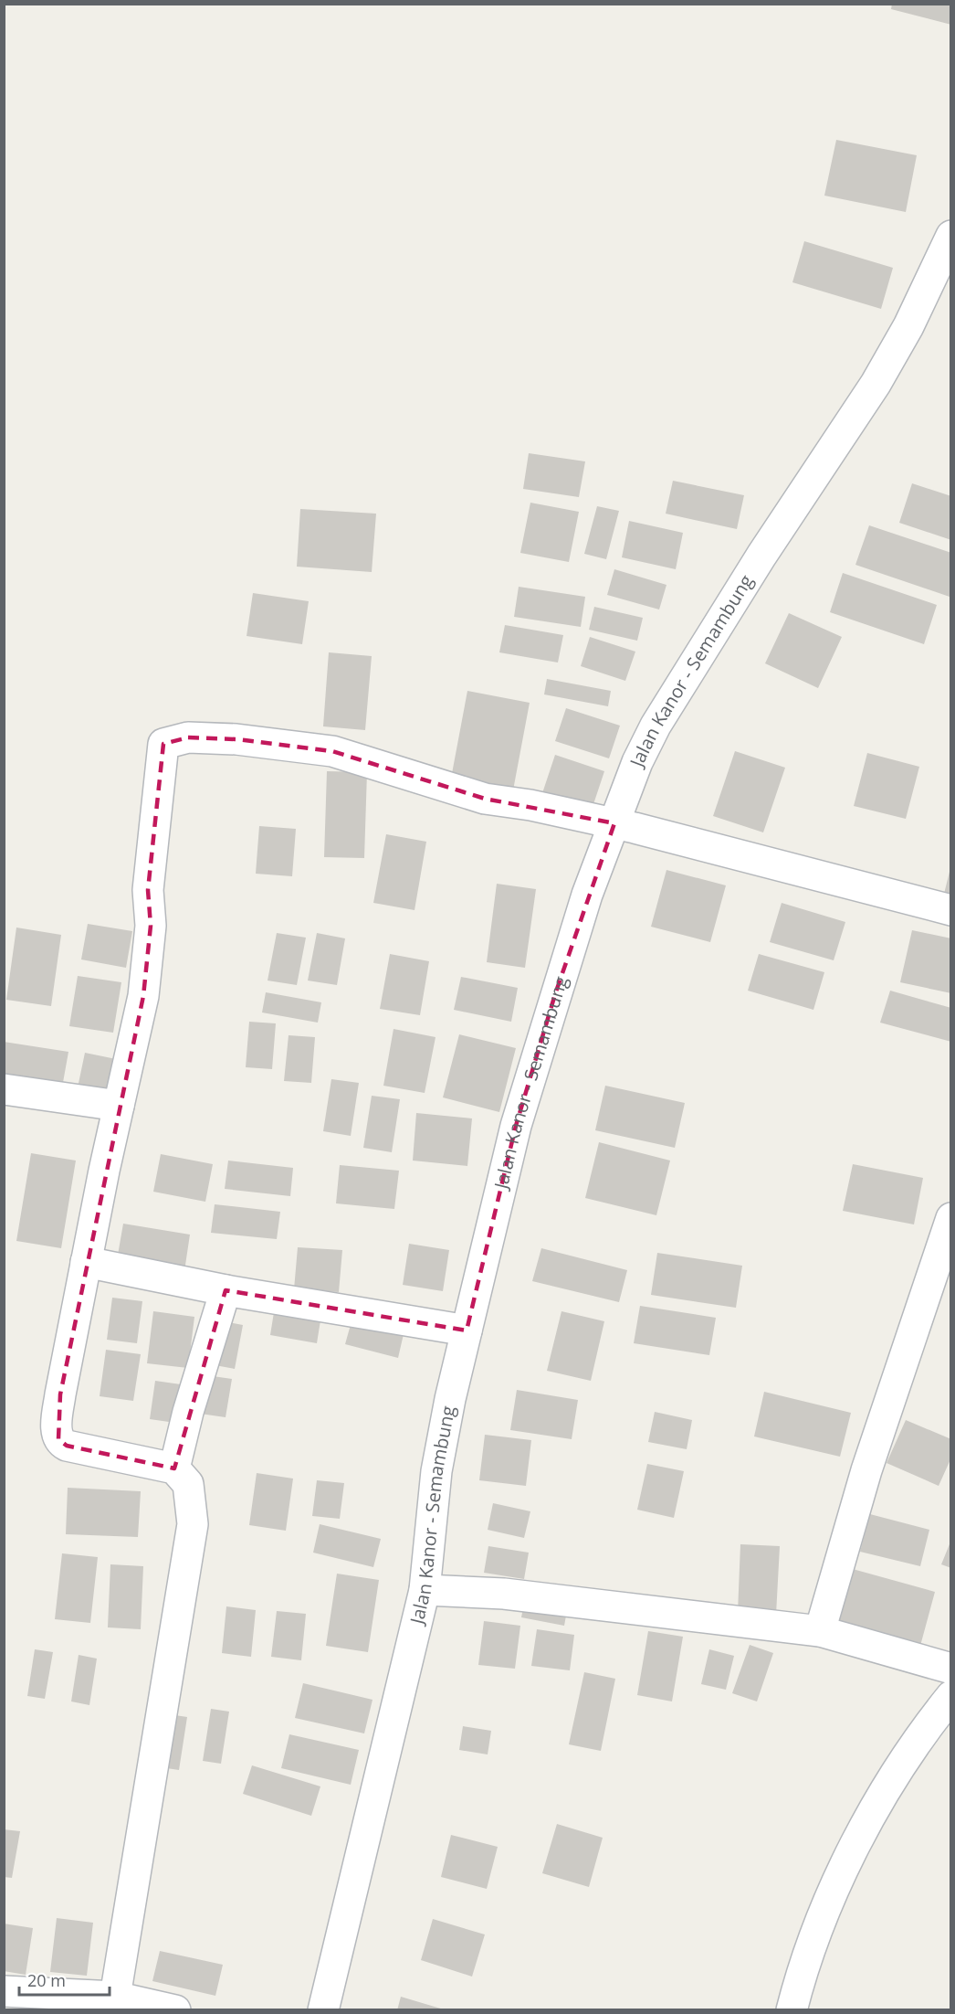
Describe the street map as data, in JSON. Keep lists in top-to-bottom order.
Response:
{
  "streets": {
    "street": ["Jalan Kanor - Semambung"]
  },
  "scale_bar": "20 m"
}
